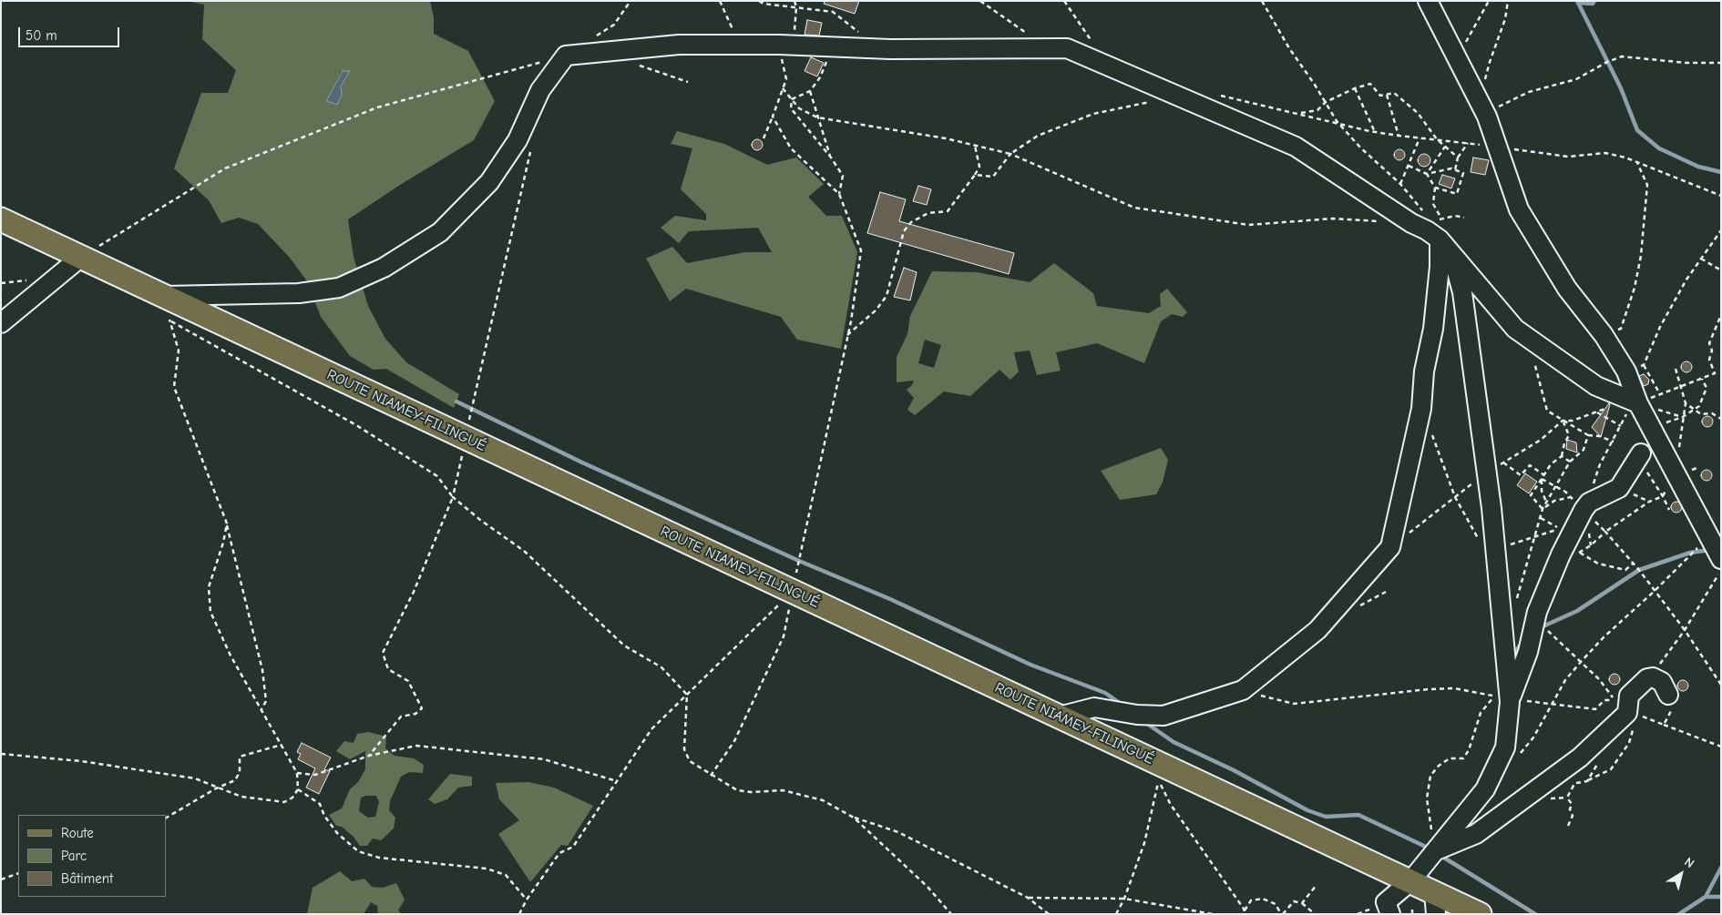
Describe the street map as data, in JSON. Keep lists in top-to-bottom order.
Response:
{
  "streets": {
    "main road": ["ROUTE NIAMEY-FILINGUÉ"]
  },
  "legend": ["Route", "Parc", "Bâtiment"],
  "scale_bar": "50 m",
  "north": "top right"
}
